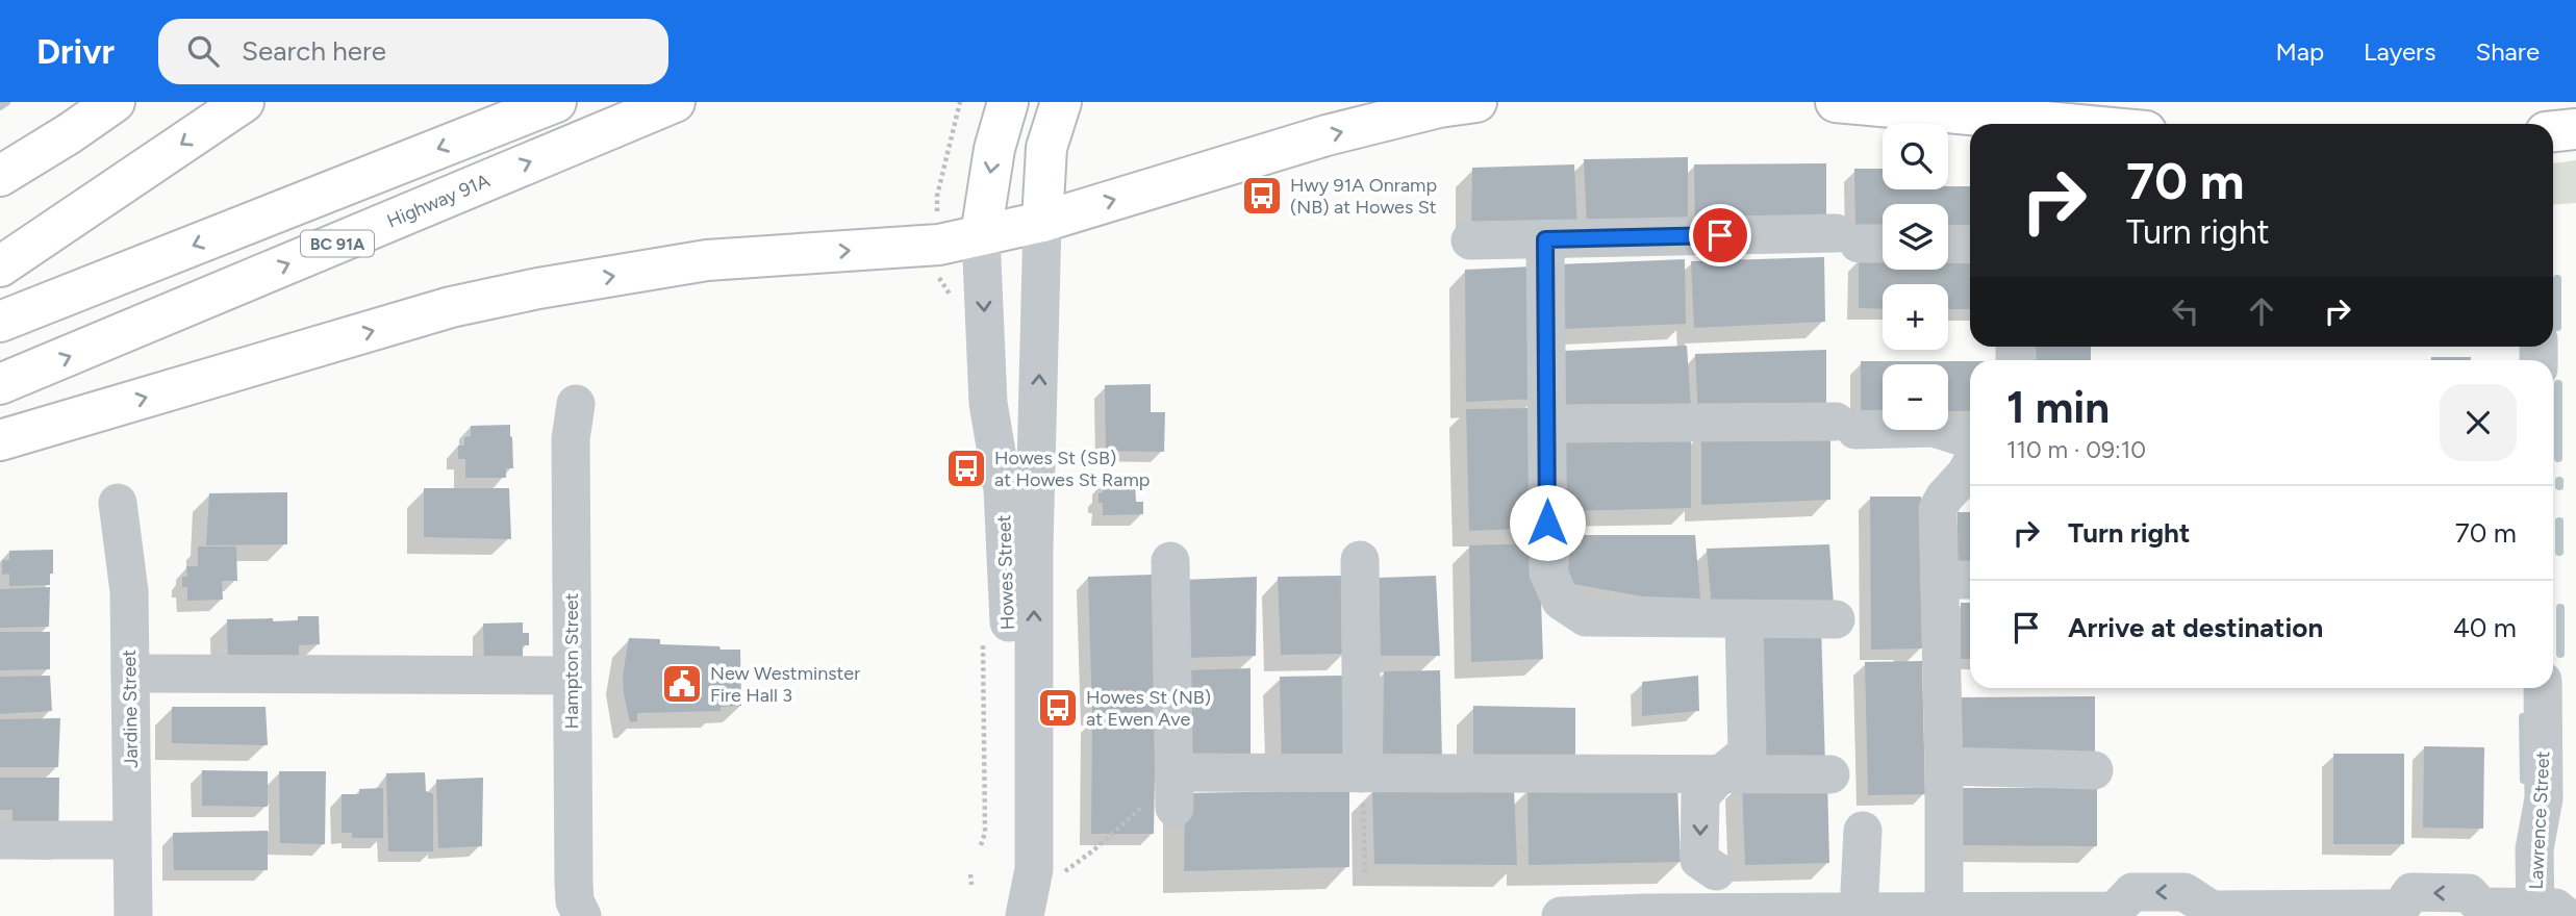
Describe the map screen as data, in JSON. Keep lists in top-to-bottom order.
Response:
{
  "streets": {
    "main road": ["Highway 91A", "BC 91A", "Howes Street"],
    "street": ["Hampton Street", "Jardine Street", "Lawrence Street"]
  },
  "places": {
    "bus stop": ["Hwy 91A Onramp (NB) at Howes St", "Howes St (SB) at Howes St Ramp", "Howes St (NB) at Ewen Ave"],
    "public building": ["New Westminster Fire Hall 3"]
  },
  "page": {
    "header": "Drivr",
    "search": "Search here",
    "nav": ["Map", "Layers", "Share"],
    "map_buttons": ["+", "−"],
    "turn": ["70 m", "Turn right"],
    "heading": ["1 min", "110 m · 09:10"],
    "list": [
      {
        "name": "Turn right",
        "value": "70 m"
      },
      {
        "name": "Arrive at destination",
        "value": "40 m"
      }
    ]
  }
}
